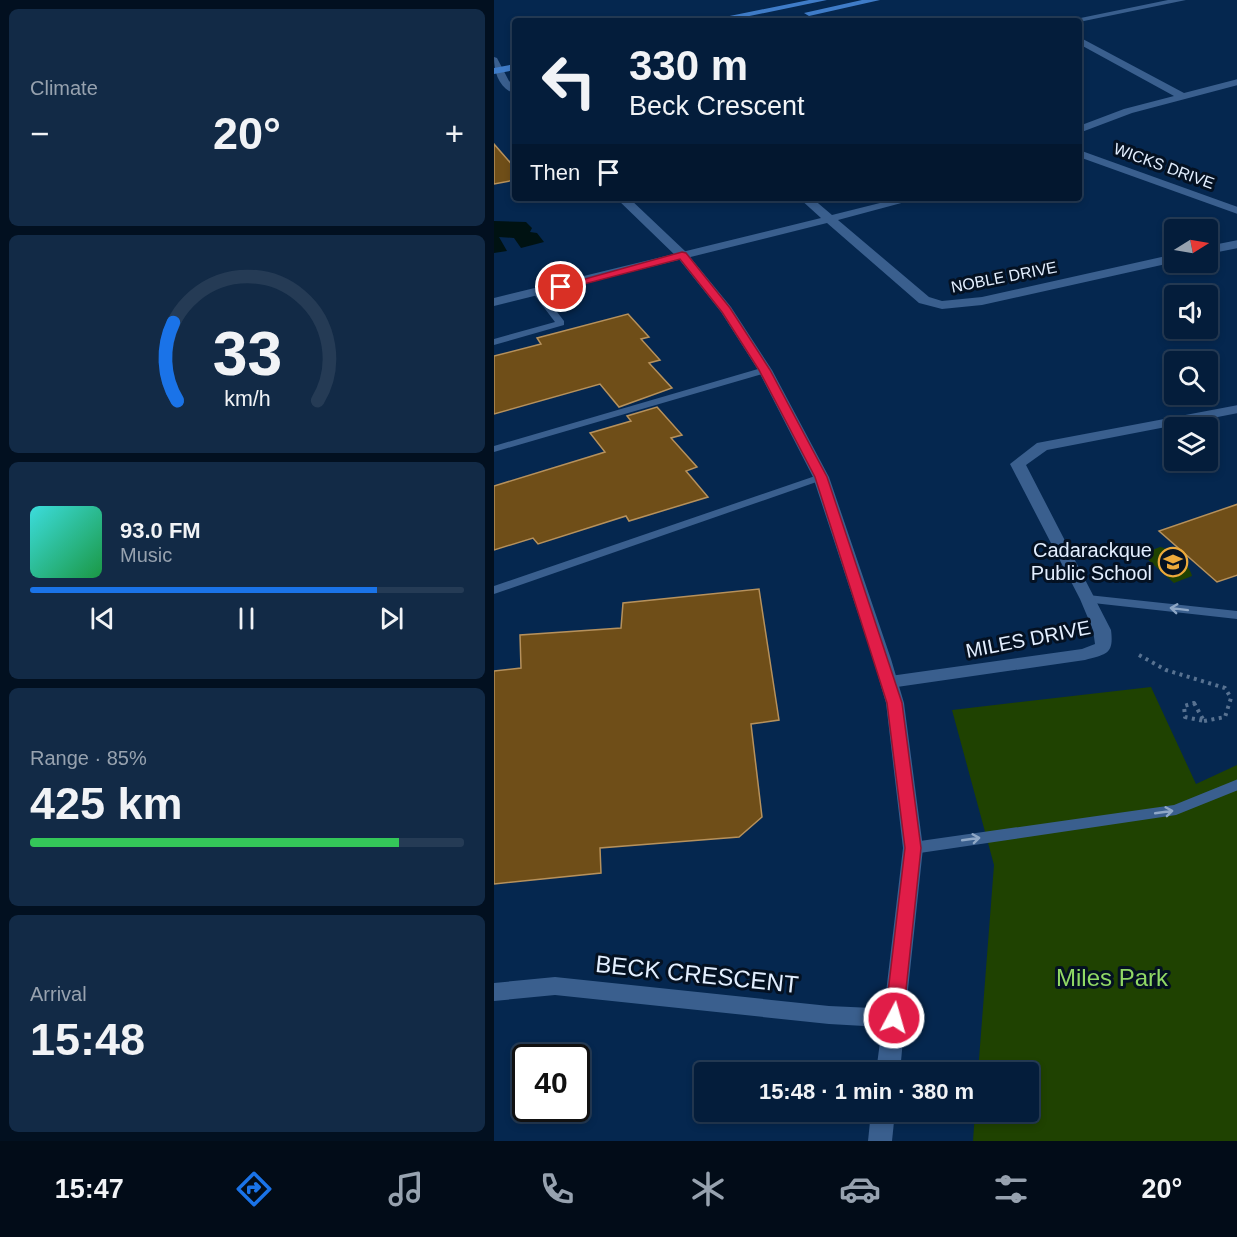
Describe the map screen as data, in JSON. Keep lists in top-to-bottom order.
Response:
{
  "streets": {
    "street": [
      "WICKS DRIVE",
      "NOBLE DRIVE",
      "MILES DRIVE",
      "BECK CRESCENT"
    ]
  },
  "parks": ["Miles Park"],
  "places": {
    "school or university": ["Cadarackque Public School"]
  },
  "north": "right",
  "page": {
    "tile": [
      "Climate",
      ["Range · 85%", "425 km"],
      ["Arrival", "15:48"]
    ],
    "turn": ["330 m", "Beck Crescent"],
    "heat": ["−", "20°", "+"],
    "then": "Then",
    "song": ["93.0 FM", "Music"],
    "limit": "40",
    "trip": "15:48 · 1 min · 380 m",
    "tabs": ["15:47", "20°"],
    "gauge": ["33", "km/h"]
  }
}
